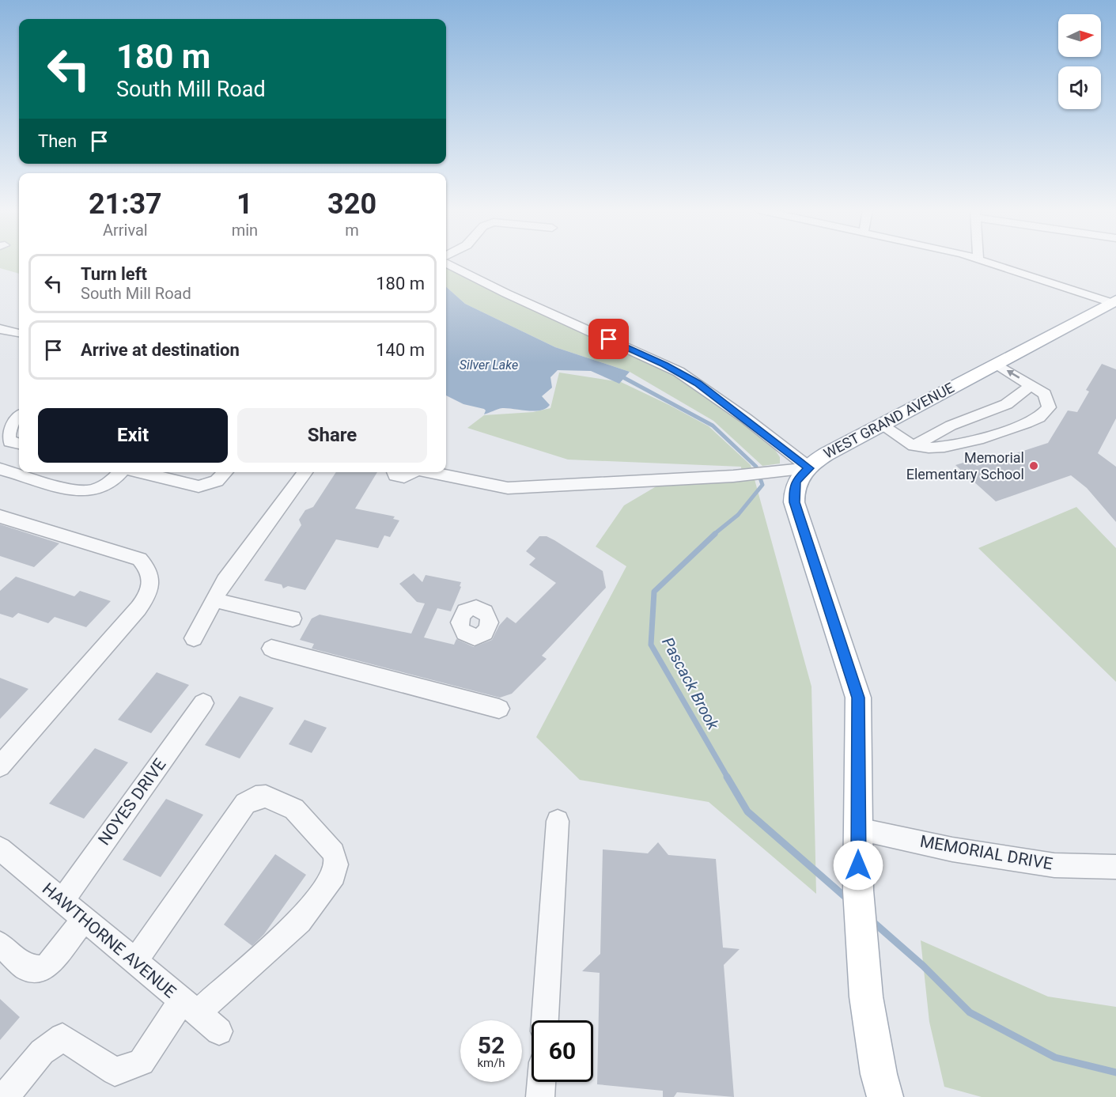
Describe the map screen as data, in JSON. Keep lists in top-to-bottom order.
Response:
{
  "streets": {
    "main road": ["WEST GRAND AVENUE"],
    "street": ["NOYES DRIVE", "MEMORIAL DRIVE", "HAWTHORNE AVENUE"]
  },
  "crossings": [
    ["WEST GRAND AVENUE", "MEMORIAL DRIVE"],
    ["NOYES DRIVE", "HAWTHORNE AVENUE"]
  ],
  "water": ["Silver Lake", "Pascack Brook"],
  "places": ["Memorial Elementary School"],
  "north": "right",
  "page": {
    "turn": ["180 m", "South Mill Road"],
    "then": "Then",
    "eta": [
      "21:37",
      "Arrival",
      "1",
      "min",
      "320",
      "m"
    ],
    "list": [
      {
        "name": "Turn left",
        "note": "South Mill Road",
        "value": "180 m"
      },
      {
        "name": "Arrive at destination",
        "value": "140 m"
      }
    ],
    "buttons": ["Exit", "Share"],
    "speed": "52 km/h",
    "limit": "60"
  }
}
